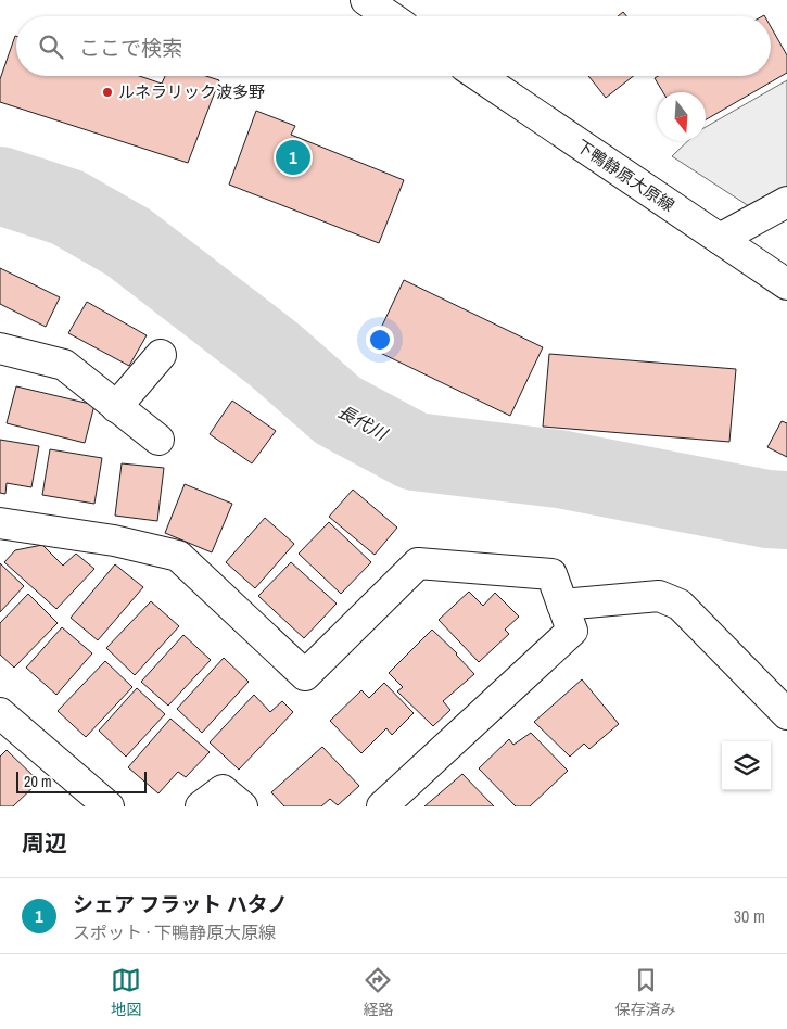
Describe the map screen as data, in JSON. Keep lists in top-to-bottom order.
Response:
{
  "streets": {
    "street": ["下鴨静原大原線"]
  },
  "water": ["長代川"],
  "places": ["ルネラリック波多野"],
  "scale_bar": "20 m",
  "north": "bottom",
  "page": {
    "search": "ここで検索",
    "pins": "1",
    "scale": "20 m",
    "heading": "周辺",
    "list": [
      {
        "mark": "1",
        "name": "シェア フラット ハタノ",
        "note": "スポット · 下鴨静原大原線",
        "value": "30 m"
      }
    ],
    "nav": ["地図", "経路", "保存済み"]
  }
}
